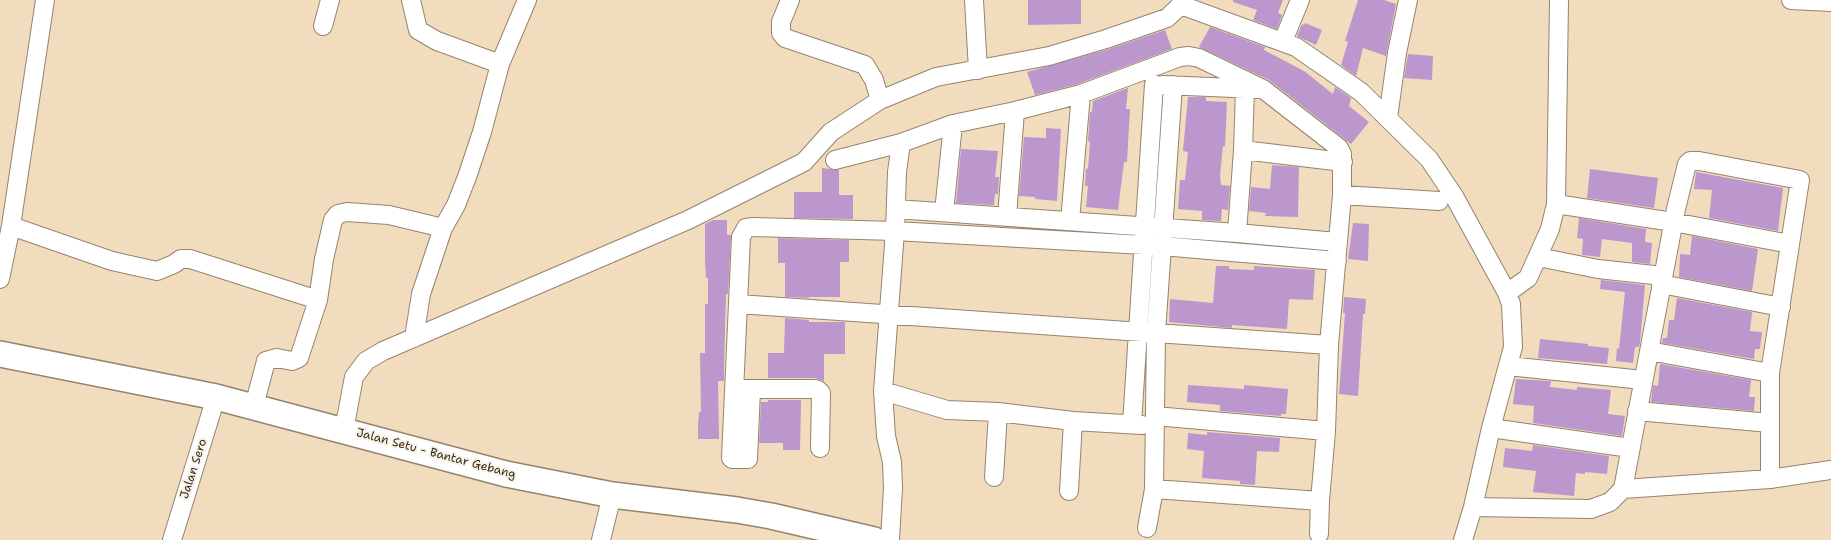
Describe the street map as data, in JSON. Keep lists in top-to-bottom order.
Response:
{
  "streets": {
    "main road": ["Jalan Setu - Bantar Gebang"],
    "street": ["Jalan Sero"]
  },
  "crossings": [
    ["Jalan Setu - Bantar Gebang", "Jalan Sero"]
  ]
}
